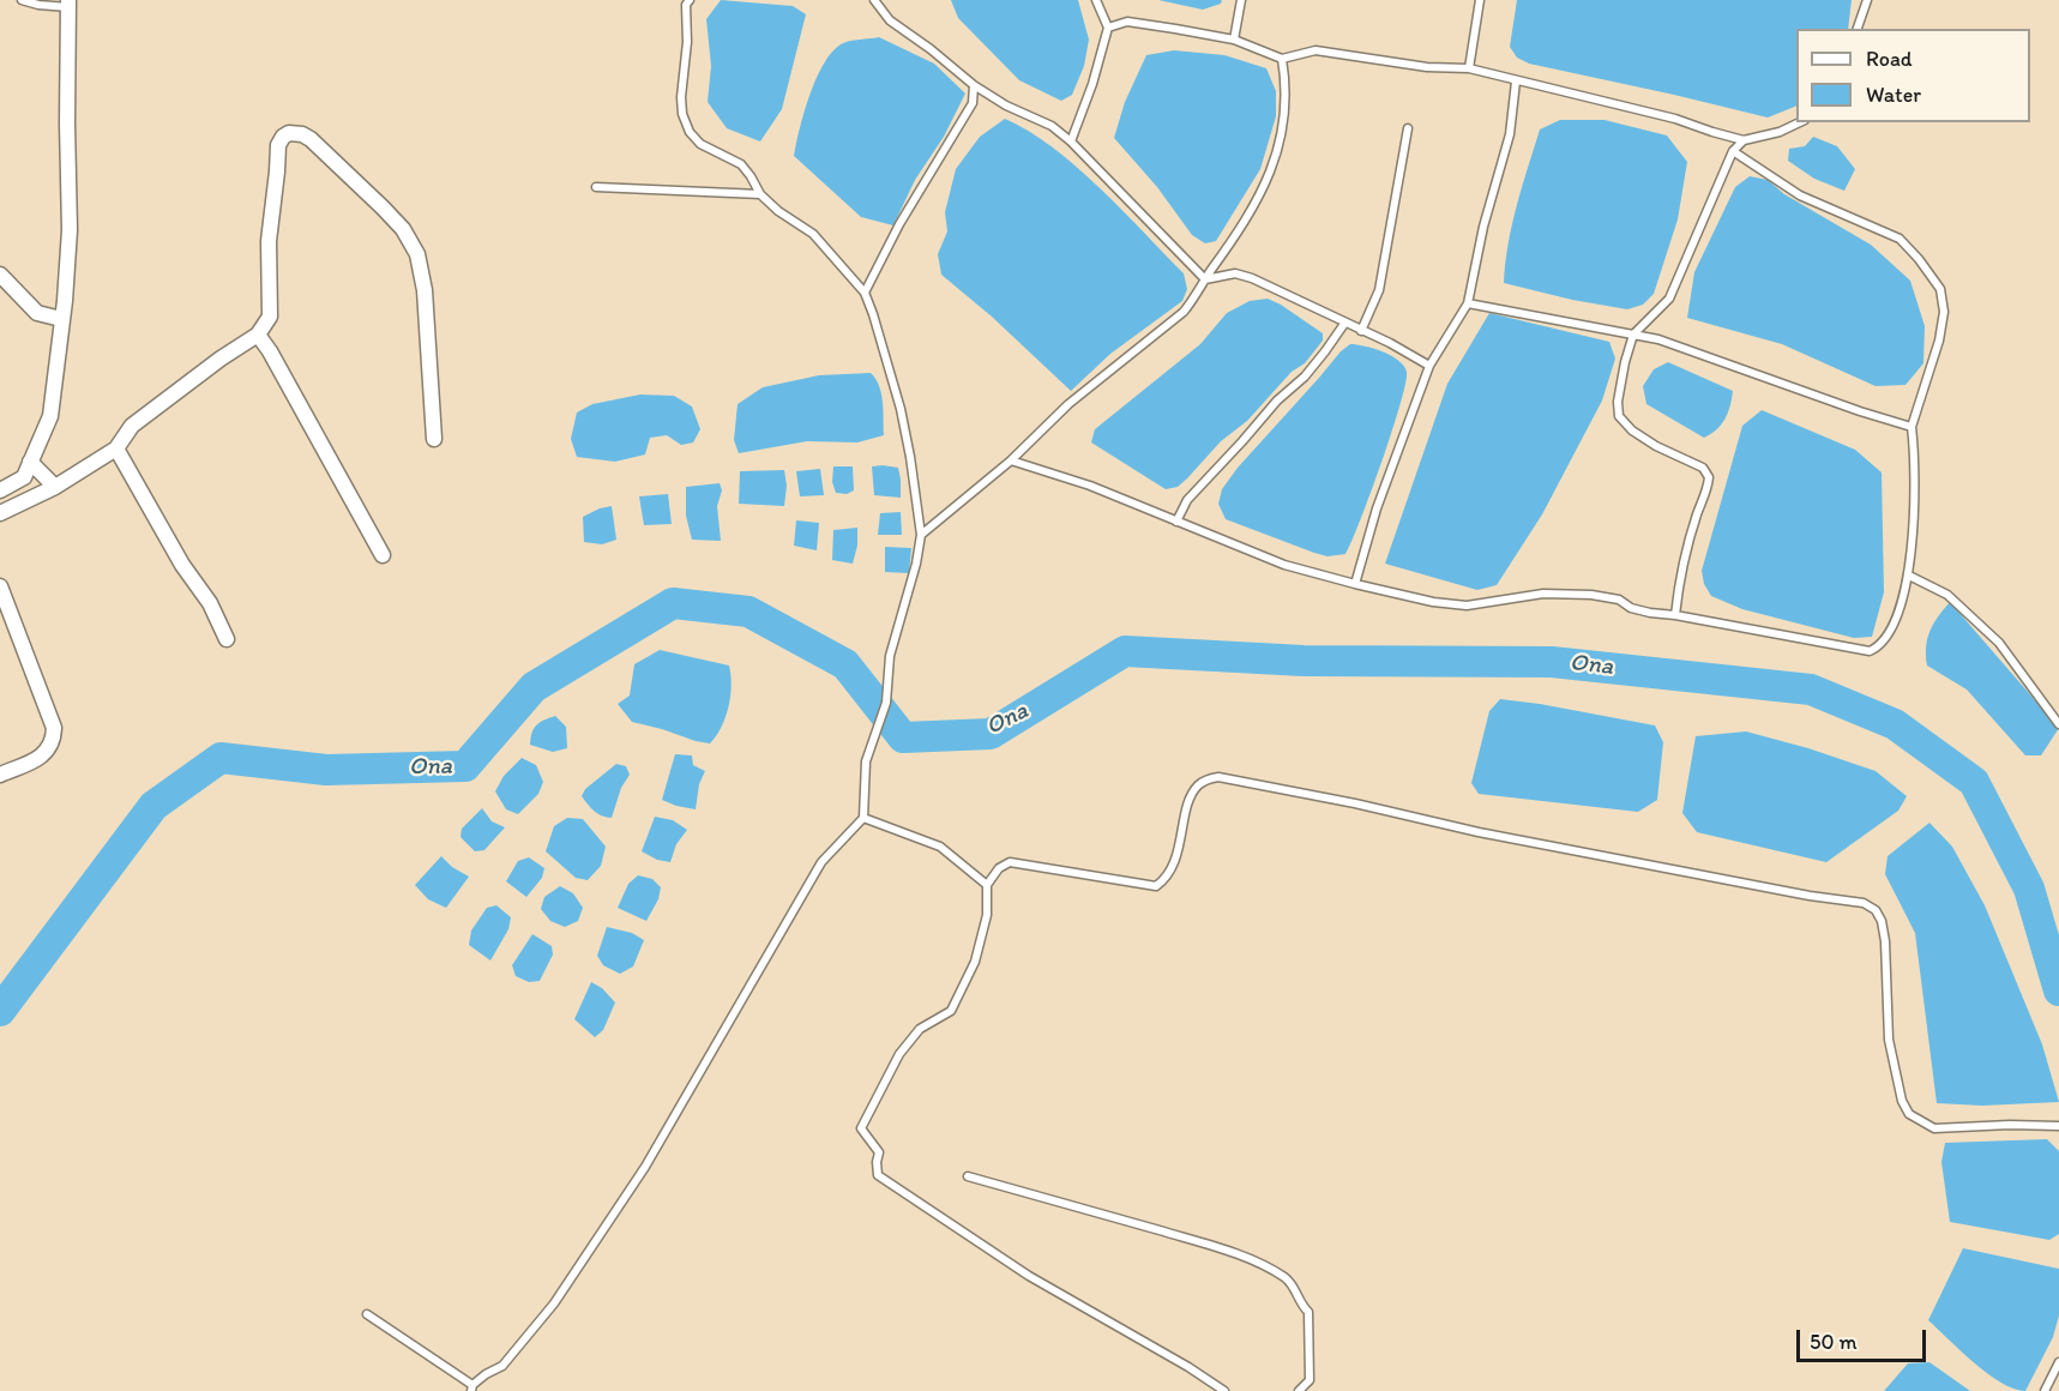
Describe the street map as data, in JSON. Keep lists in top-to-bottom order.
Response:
{
  "water": ["Ona"],
  "legend": ["Road", "Water"],
  "scale_bar": "50 m"
}
